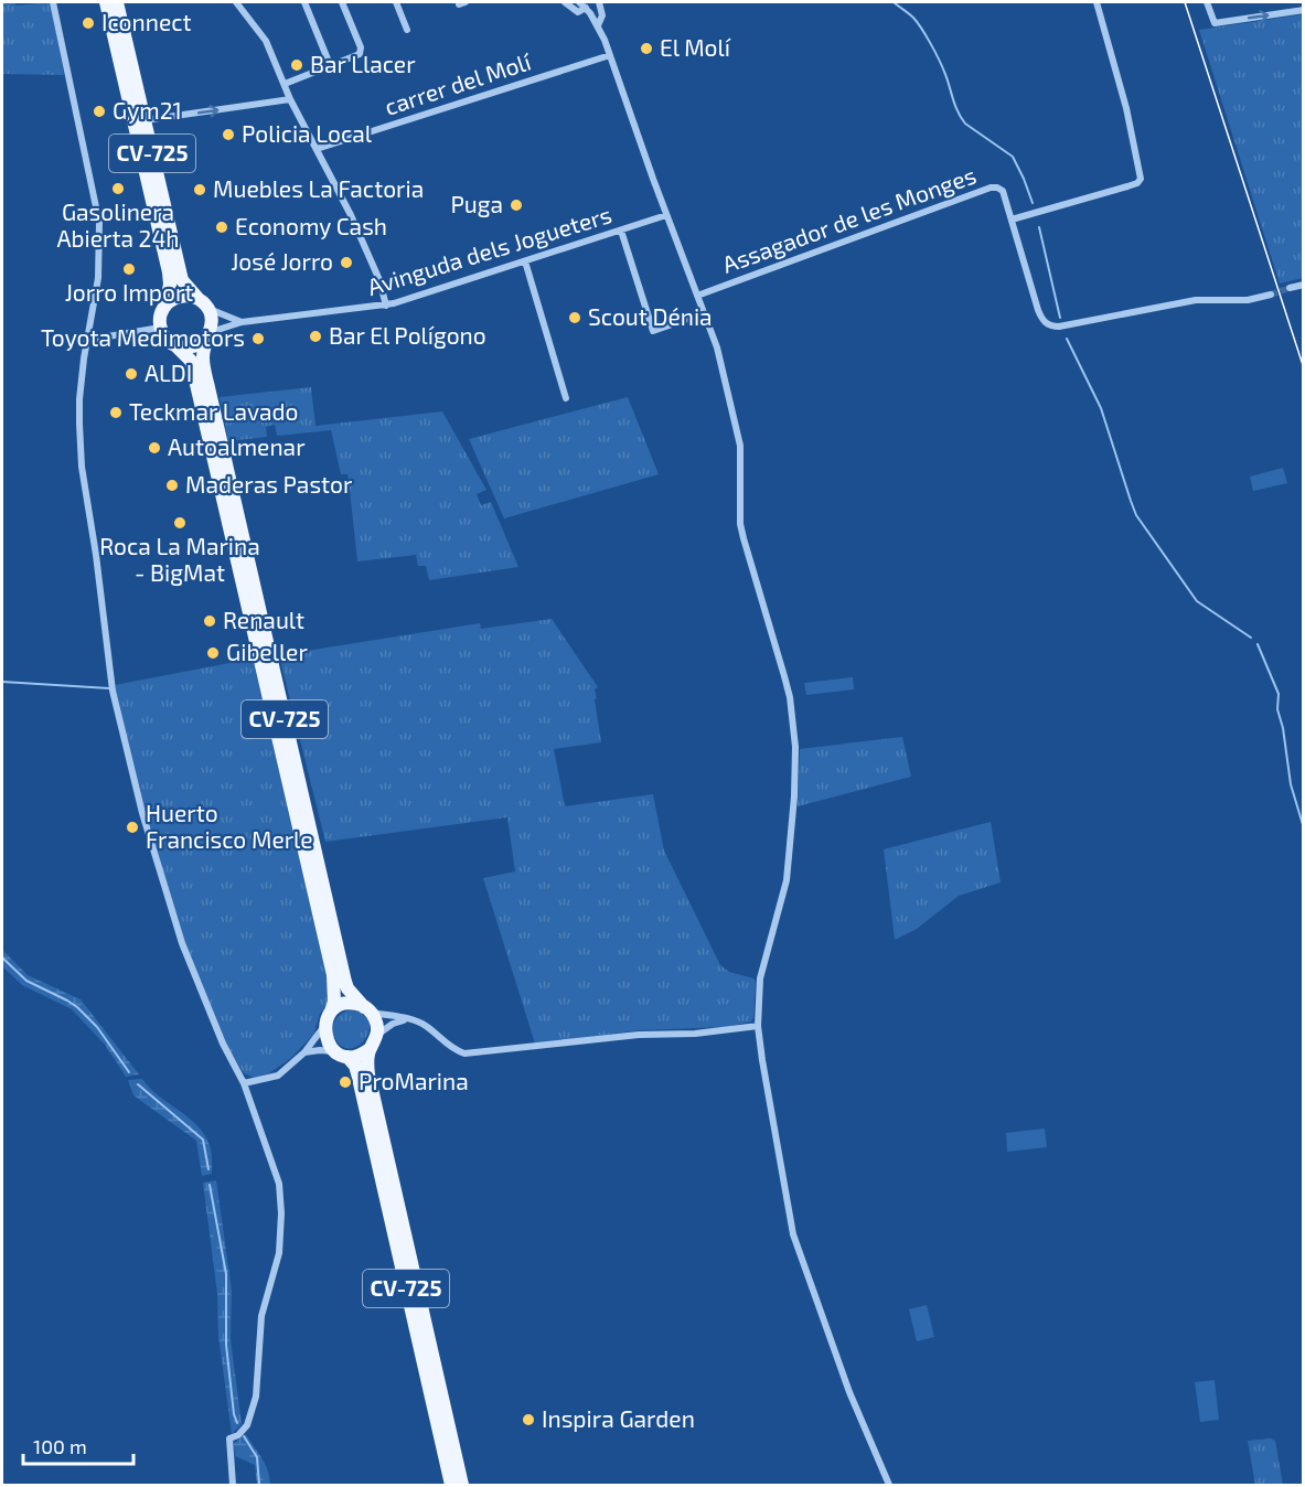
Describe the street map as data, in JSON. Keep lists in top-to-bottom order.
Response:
{
  "streets": {
    "main road": ["CV-725"],
    "street": ["carrer del Molí", "Assagador de les Monges", "Avinguda dels Jogueters"]
  },
  "crossings": [
    ["CV-725", "Avinguda dels Jogueters"]
  ],
  "places": [
    "Iconnect",
    "El Molí",
    "Bar Llacer",
    "Gym21",
    "Policia Local",
    "Gasolinera Abierta 24h",
    "Muebles La Factoria",
    "Puga",
    "Economy Cash",
    "José Jorro",
    "Jorro Import",
    "Scout Dénia",
    "Bar El Polígono",
    "Toyota Medimotors",
    "ALDI",
    "Teckmar Lavado",
    "Autoalmenar",
    "Maderas Pastor",
    "Roca La Marina - BigMat",
    "Renault",
    "Gibeller",
    "Huerto Francisco Merle",
    "ProMarina",
    "Inspira Garden"
  ],
  "scale_bar": "100 m"
}
